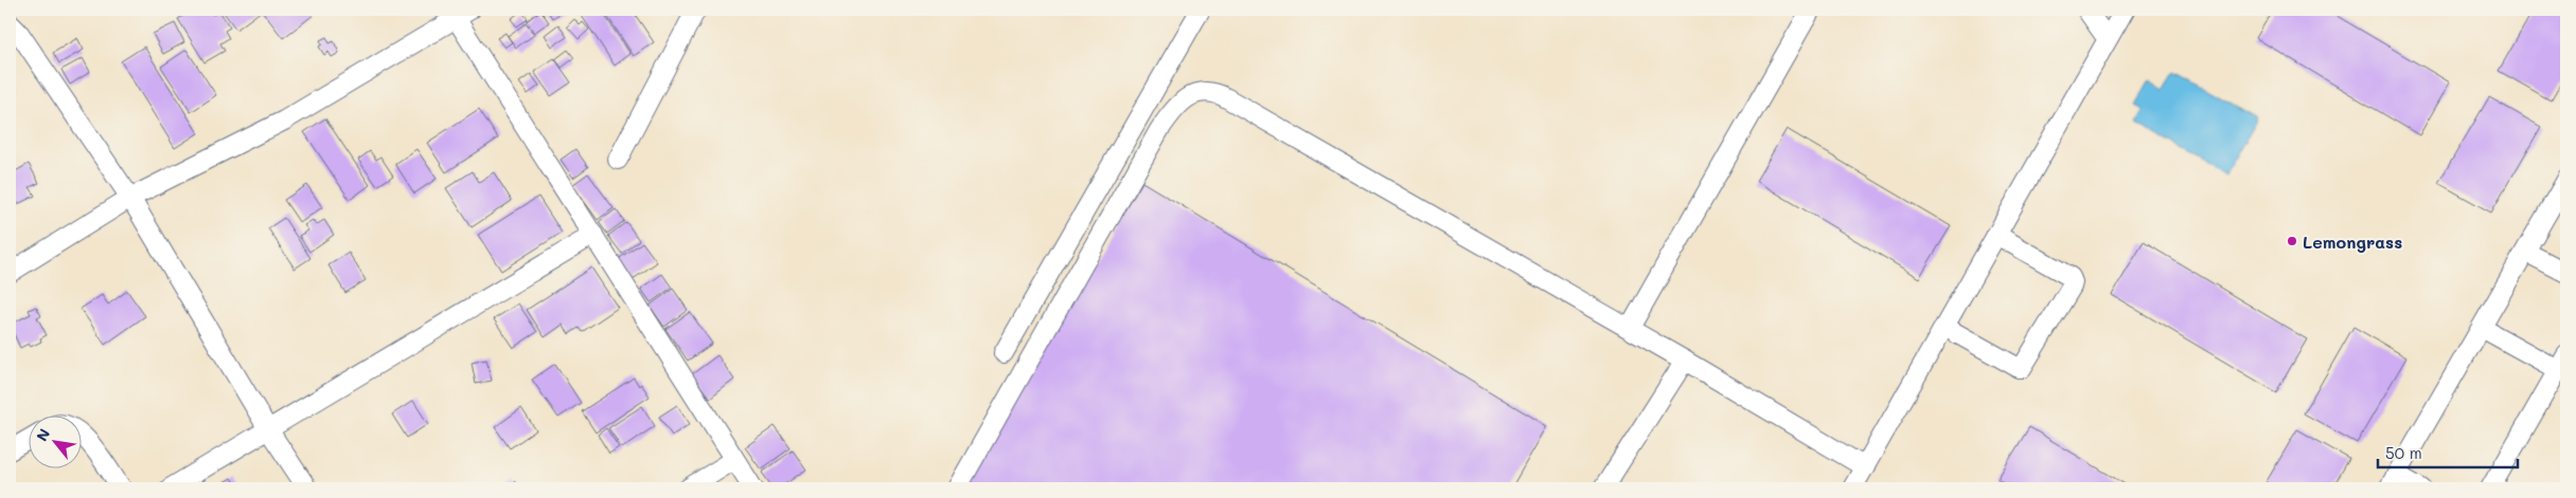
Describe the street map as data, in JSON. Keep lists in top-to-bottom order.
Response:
{
  "places": ["Lemongrass"],
  "scale_bar": "50 m",
  "north": "top left"
}
